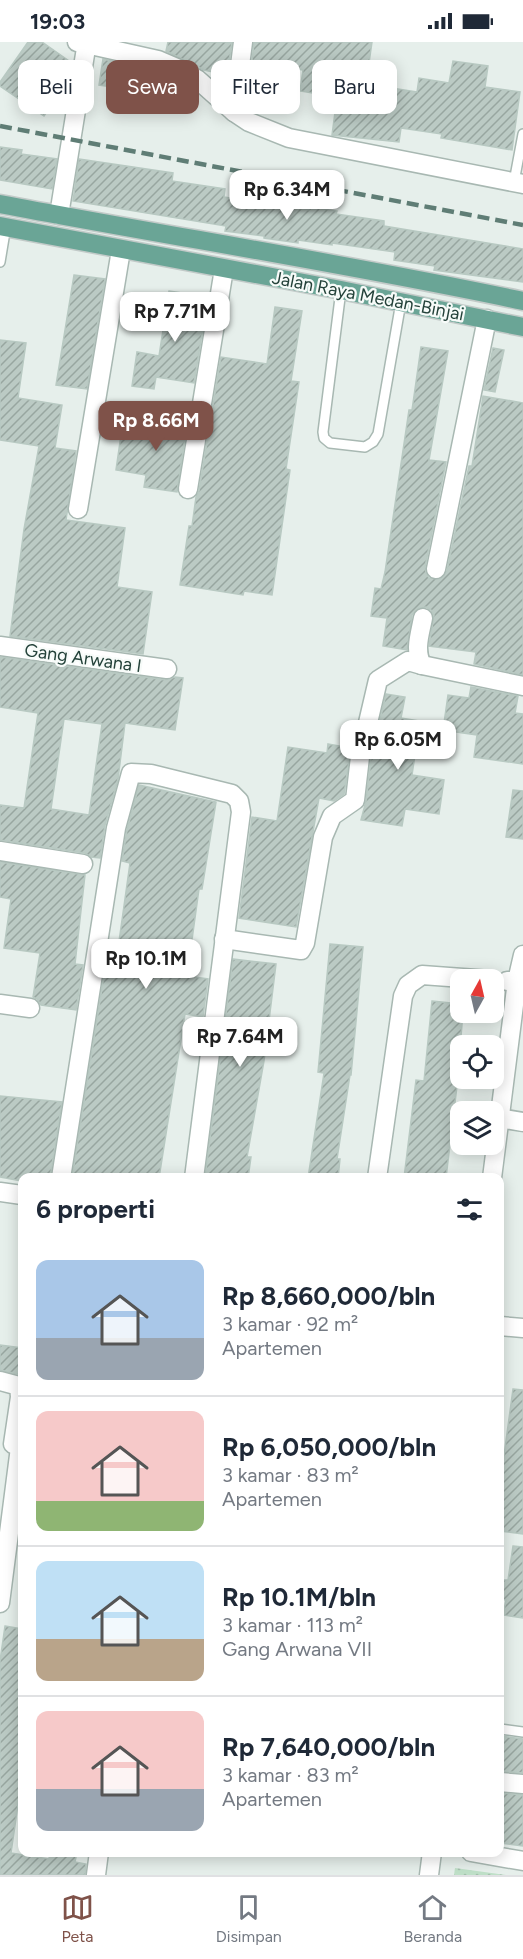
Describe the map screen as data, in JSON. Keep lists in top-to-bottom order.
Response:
{
  "streets": {
    "main road": ["Jalan Raya Medan-Binjai"],
    "street": ["Gang Arwana I"]
  },
  "north": "top",
  "page": {
    "status": "19:03",
    "chip": [
      "Beli",
      "Sewa",
      "Filter",
      "Baru"
    ],
    "price": [
      "Rp 6.34M",
      "Rp 7.71M",
      "Rp 8.66M",
      "Rp 6.05M",
      "Rp 10.1M",
      "Rp 7.64M"
    ],
    "heading": "6 properti",
    "list": [
      {
        "name": "Rp 8,660,000/bln",
        "note": "3 kamar · 92 m² · Apartemen"
      },
      {
        "name": "Rp 6,050,000/bln",
        "note": "3 kamar · 83 m² · Apartemen"
      },
      {
        "name": "Rp 10.1M/bln",
        "note": "3 kamar · 113 m² · Gang Arwana VII"
      },
      {
        "name": "Rp 7,640,000/bln",
        "note": "3 kamar · 83 m² · Apartemen"
      }
    ],
    "tabs": ["Peta", "Disimpan", "Beranda"]
  }
}
